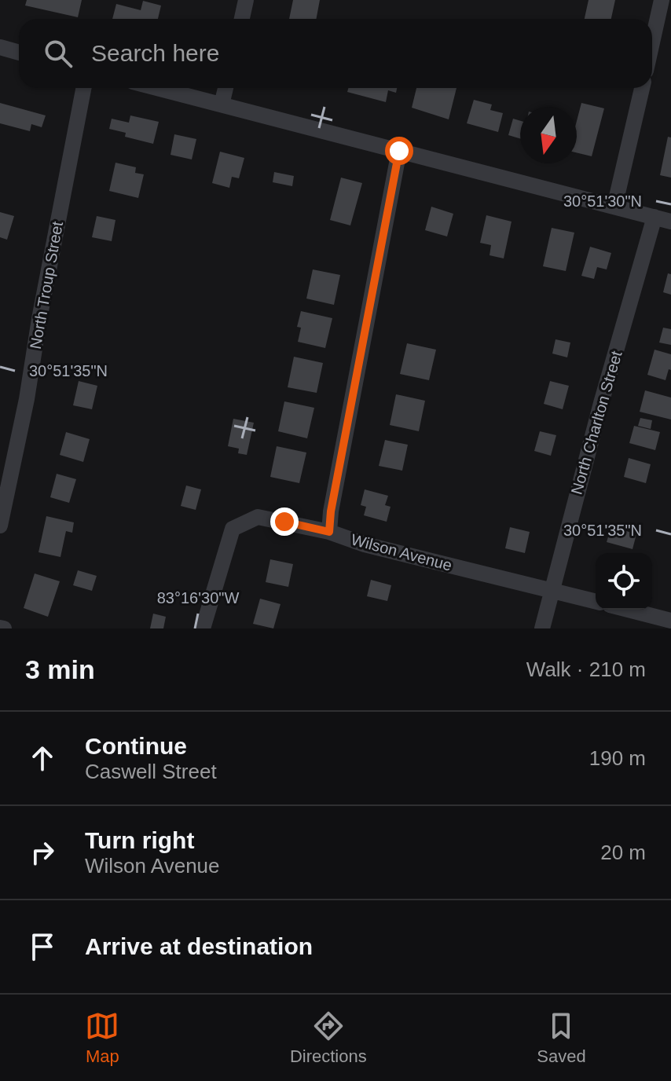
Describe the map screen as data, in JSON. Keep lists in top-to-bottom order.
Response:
{
  "streets": {
    "street": ["North Troup Street", "North Charlton Street", "Wilson Avenue"]
  },
  "crossings": [
    ["North Charlton Street", "Wilson Avenue"]
  ],
  "north": "bottom",
  "page": {
    "search": "Search here",
    "heading": ["3 min", "Walk · 210 m"],
    "list": [
      ["Continue", "Caswell Street", "190 m"],
      ["Turn right", "Wilson Avenue", "20 m"],
      "Arrive at destination"
    ],
    "nav": ["Map", "Directions", "Saved"]
  },
  "coordinates": ["30°51'30\"N", "30°51'35\"N", "83°16'30\"W"]
}
